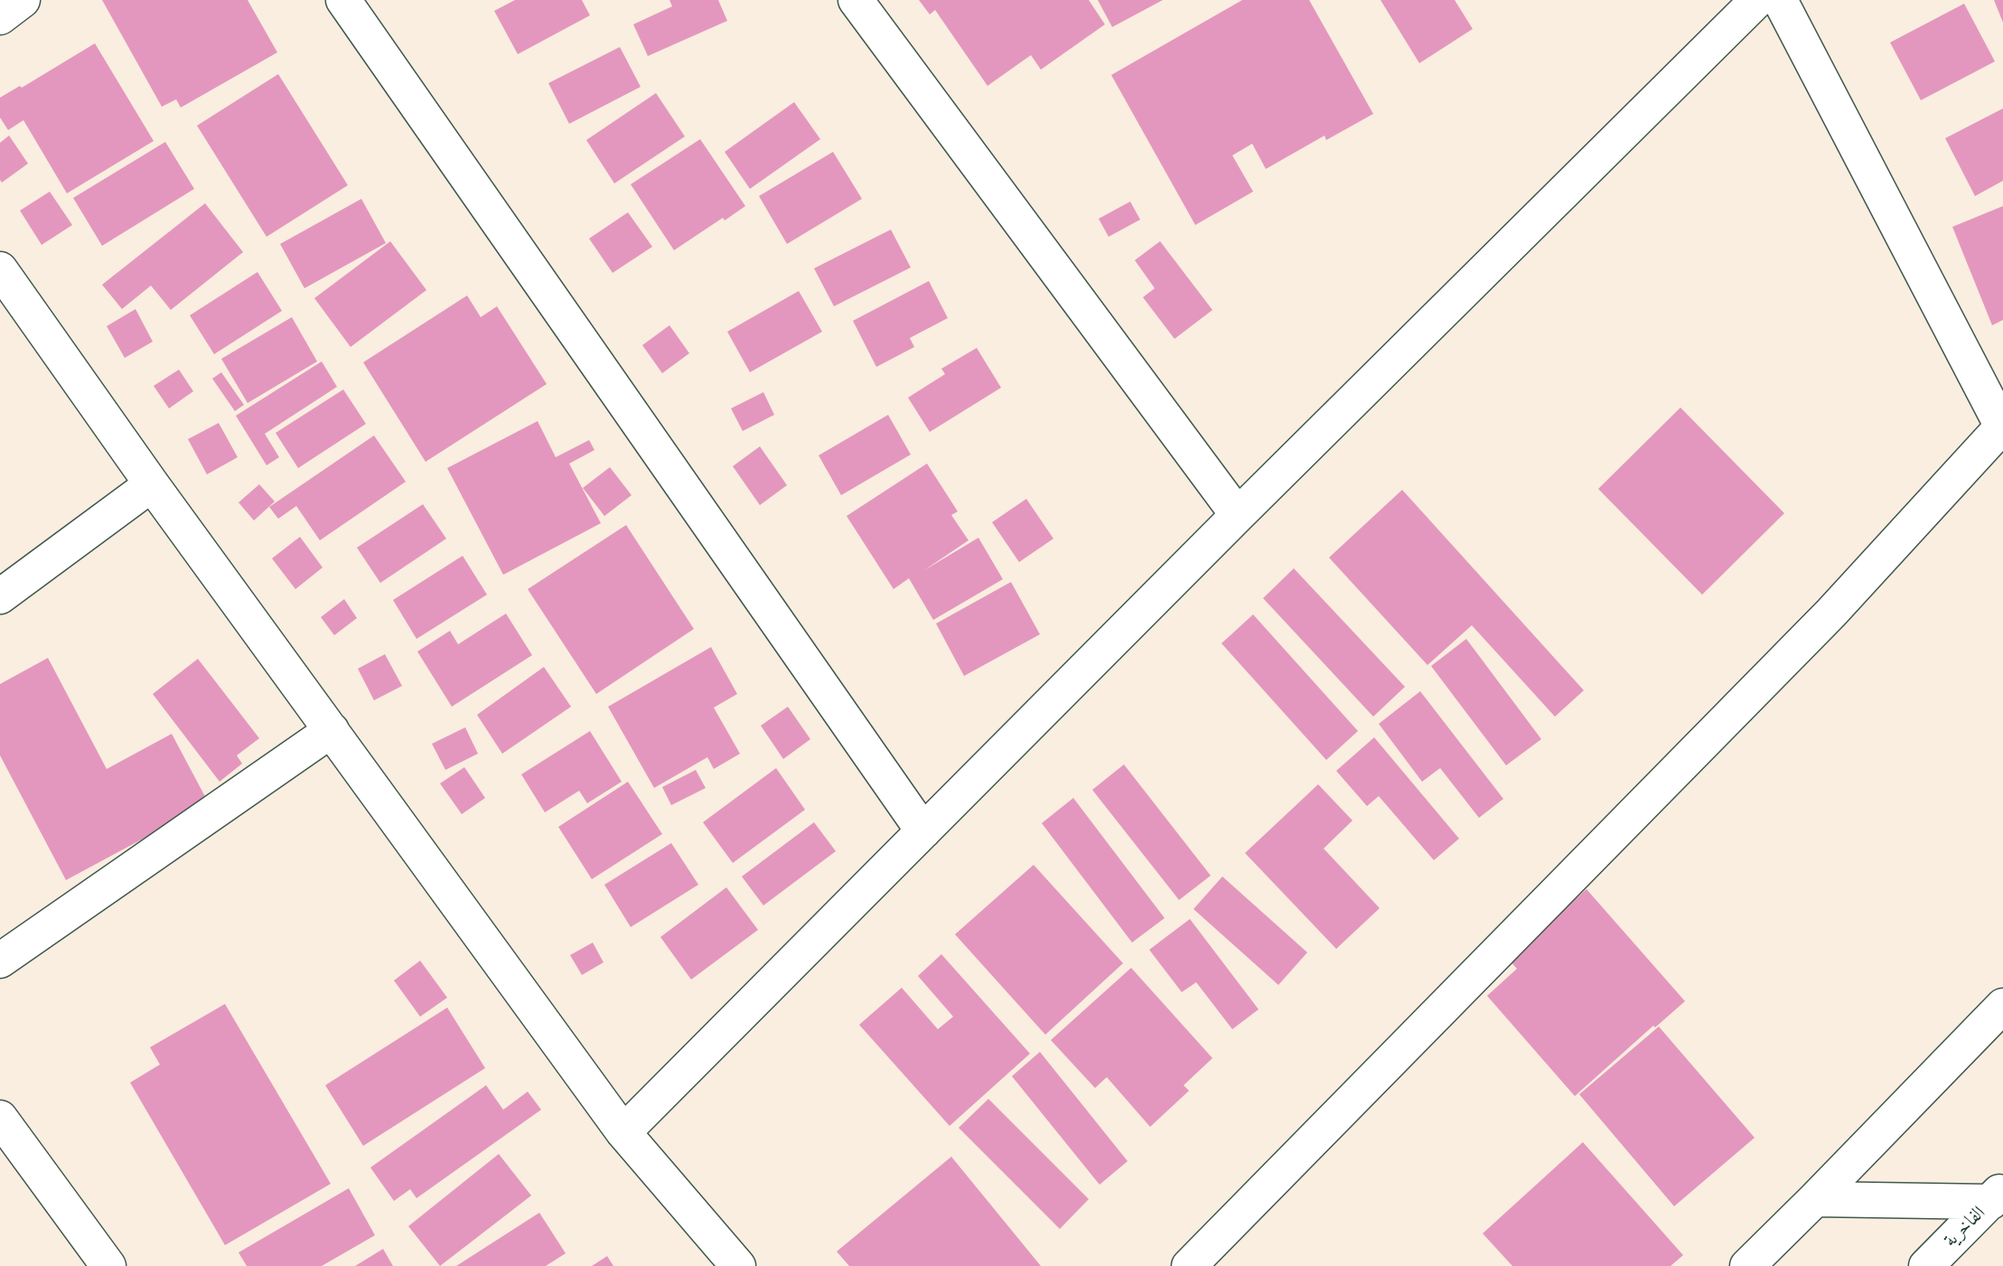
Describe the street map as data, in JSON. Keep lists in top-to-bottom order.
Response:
{
  "streets": {
    "street": ["الفاخرية"]
  }
}
